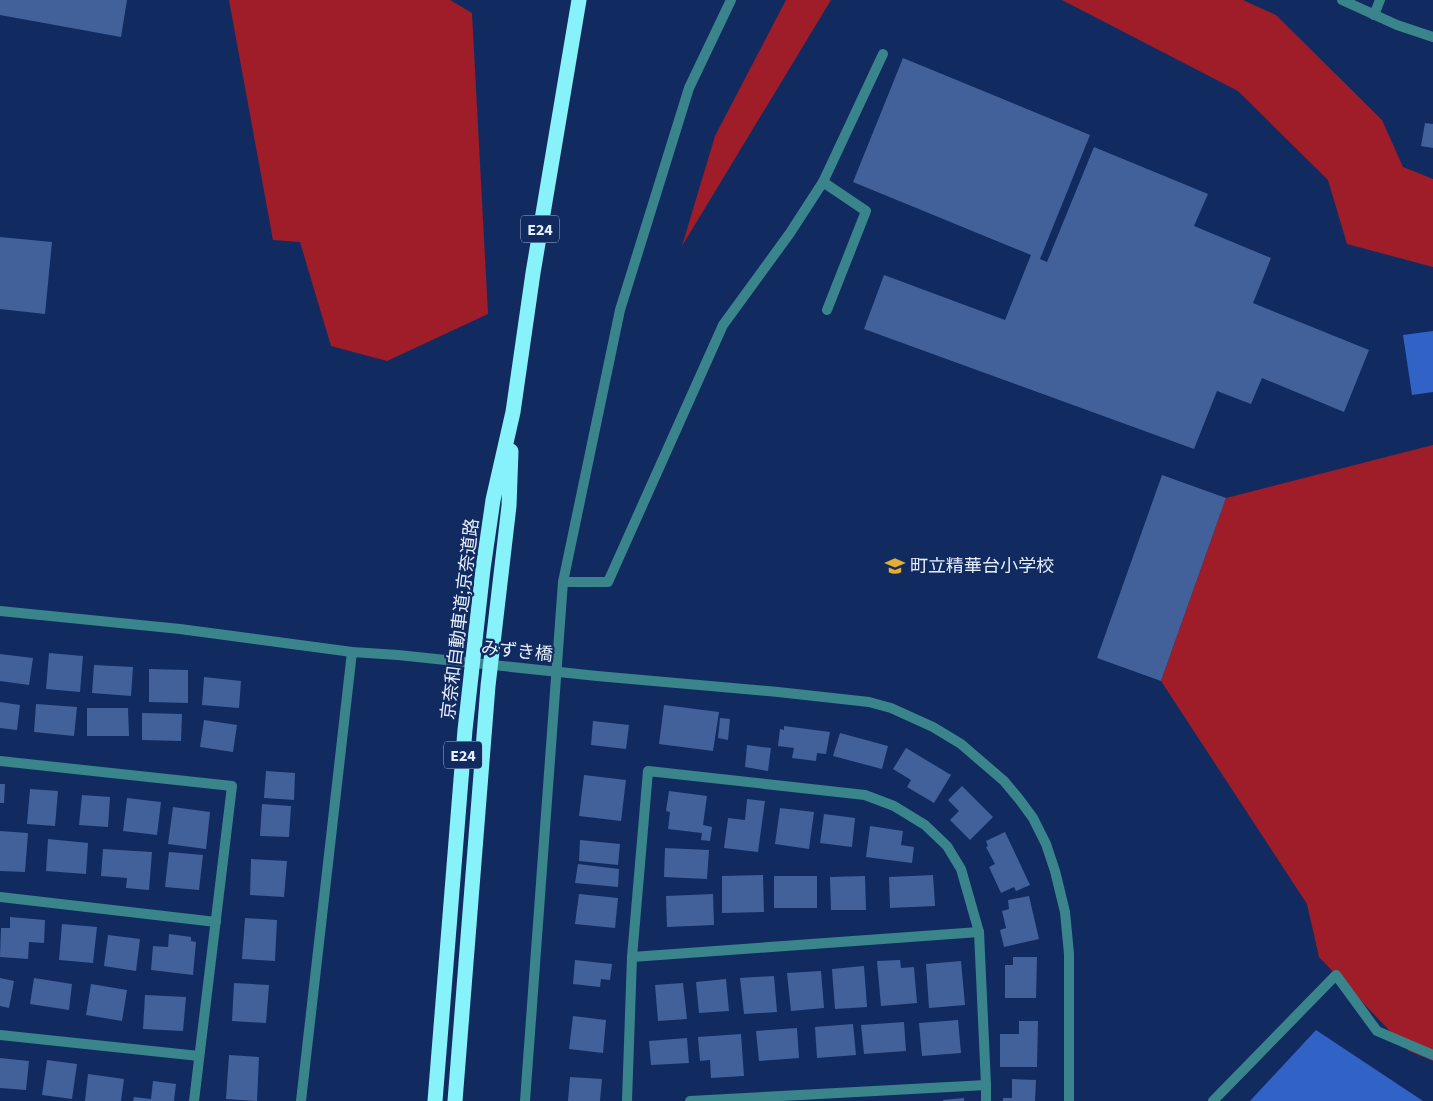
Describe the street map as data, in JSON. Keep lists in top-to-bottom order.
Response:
{
  "streets": {
    "highway": ["E24", "京奈和自動車道;京奈道路"],
    "street": ["みずき橋"]
  },
  "places": {
    "school or university": ["町立精華台小学校"]
  }
}
